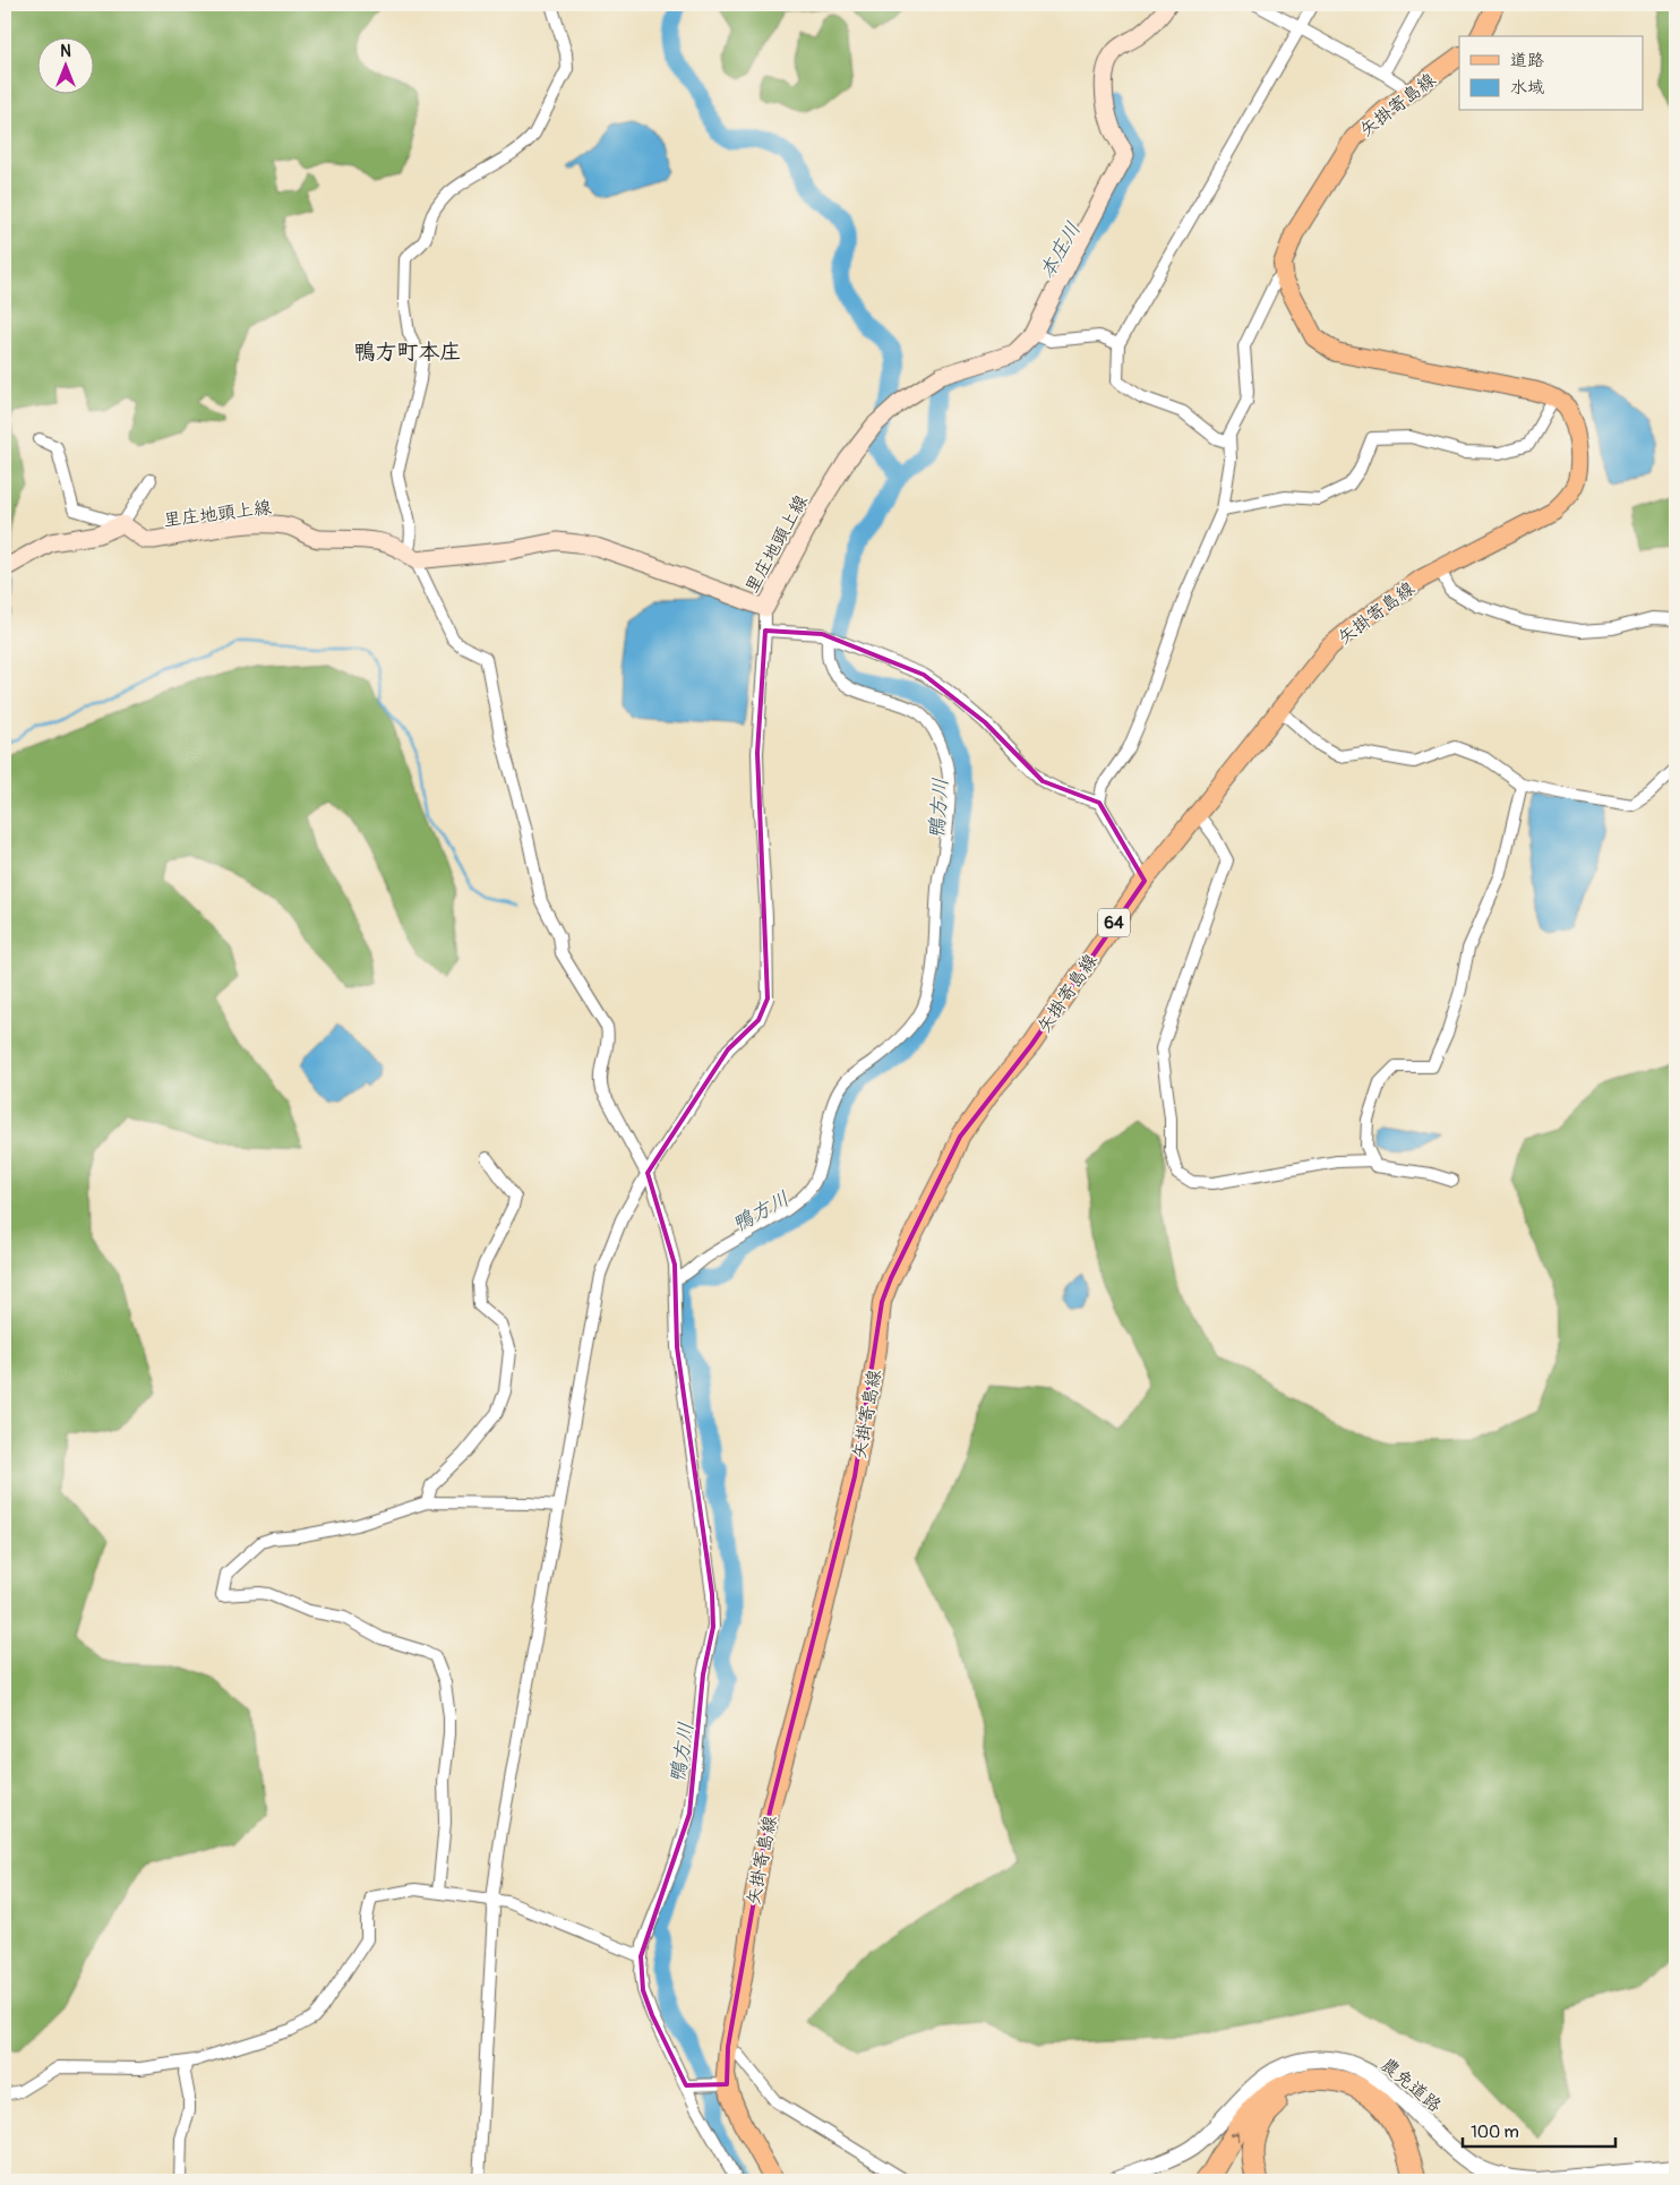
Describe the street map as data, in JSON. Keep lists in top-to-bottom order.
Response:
{
  "streets": {
    "main road": ["矢掛寄島線", "里庄地頭上線", "64"],
    "street": ["農免道路"]
  },
  "districts": ["鴨方町本庄"],
  "water": ["本庄川", "鴨方川"],
  "legend": ["道路", "水域"],
  "scale_bar": "100 m",
  "north": "top"
}
